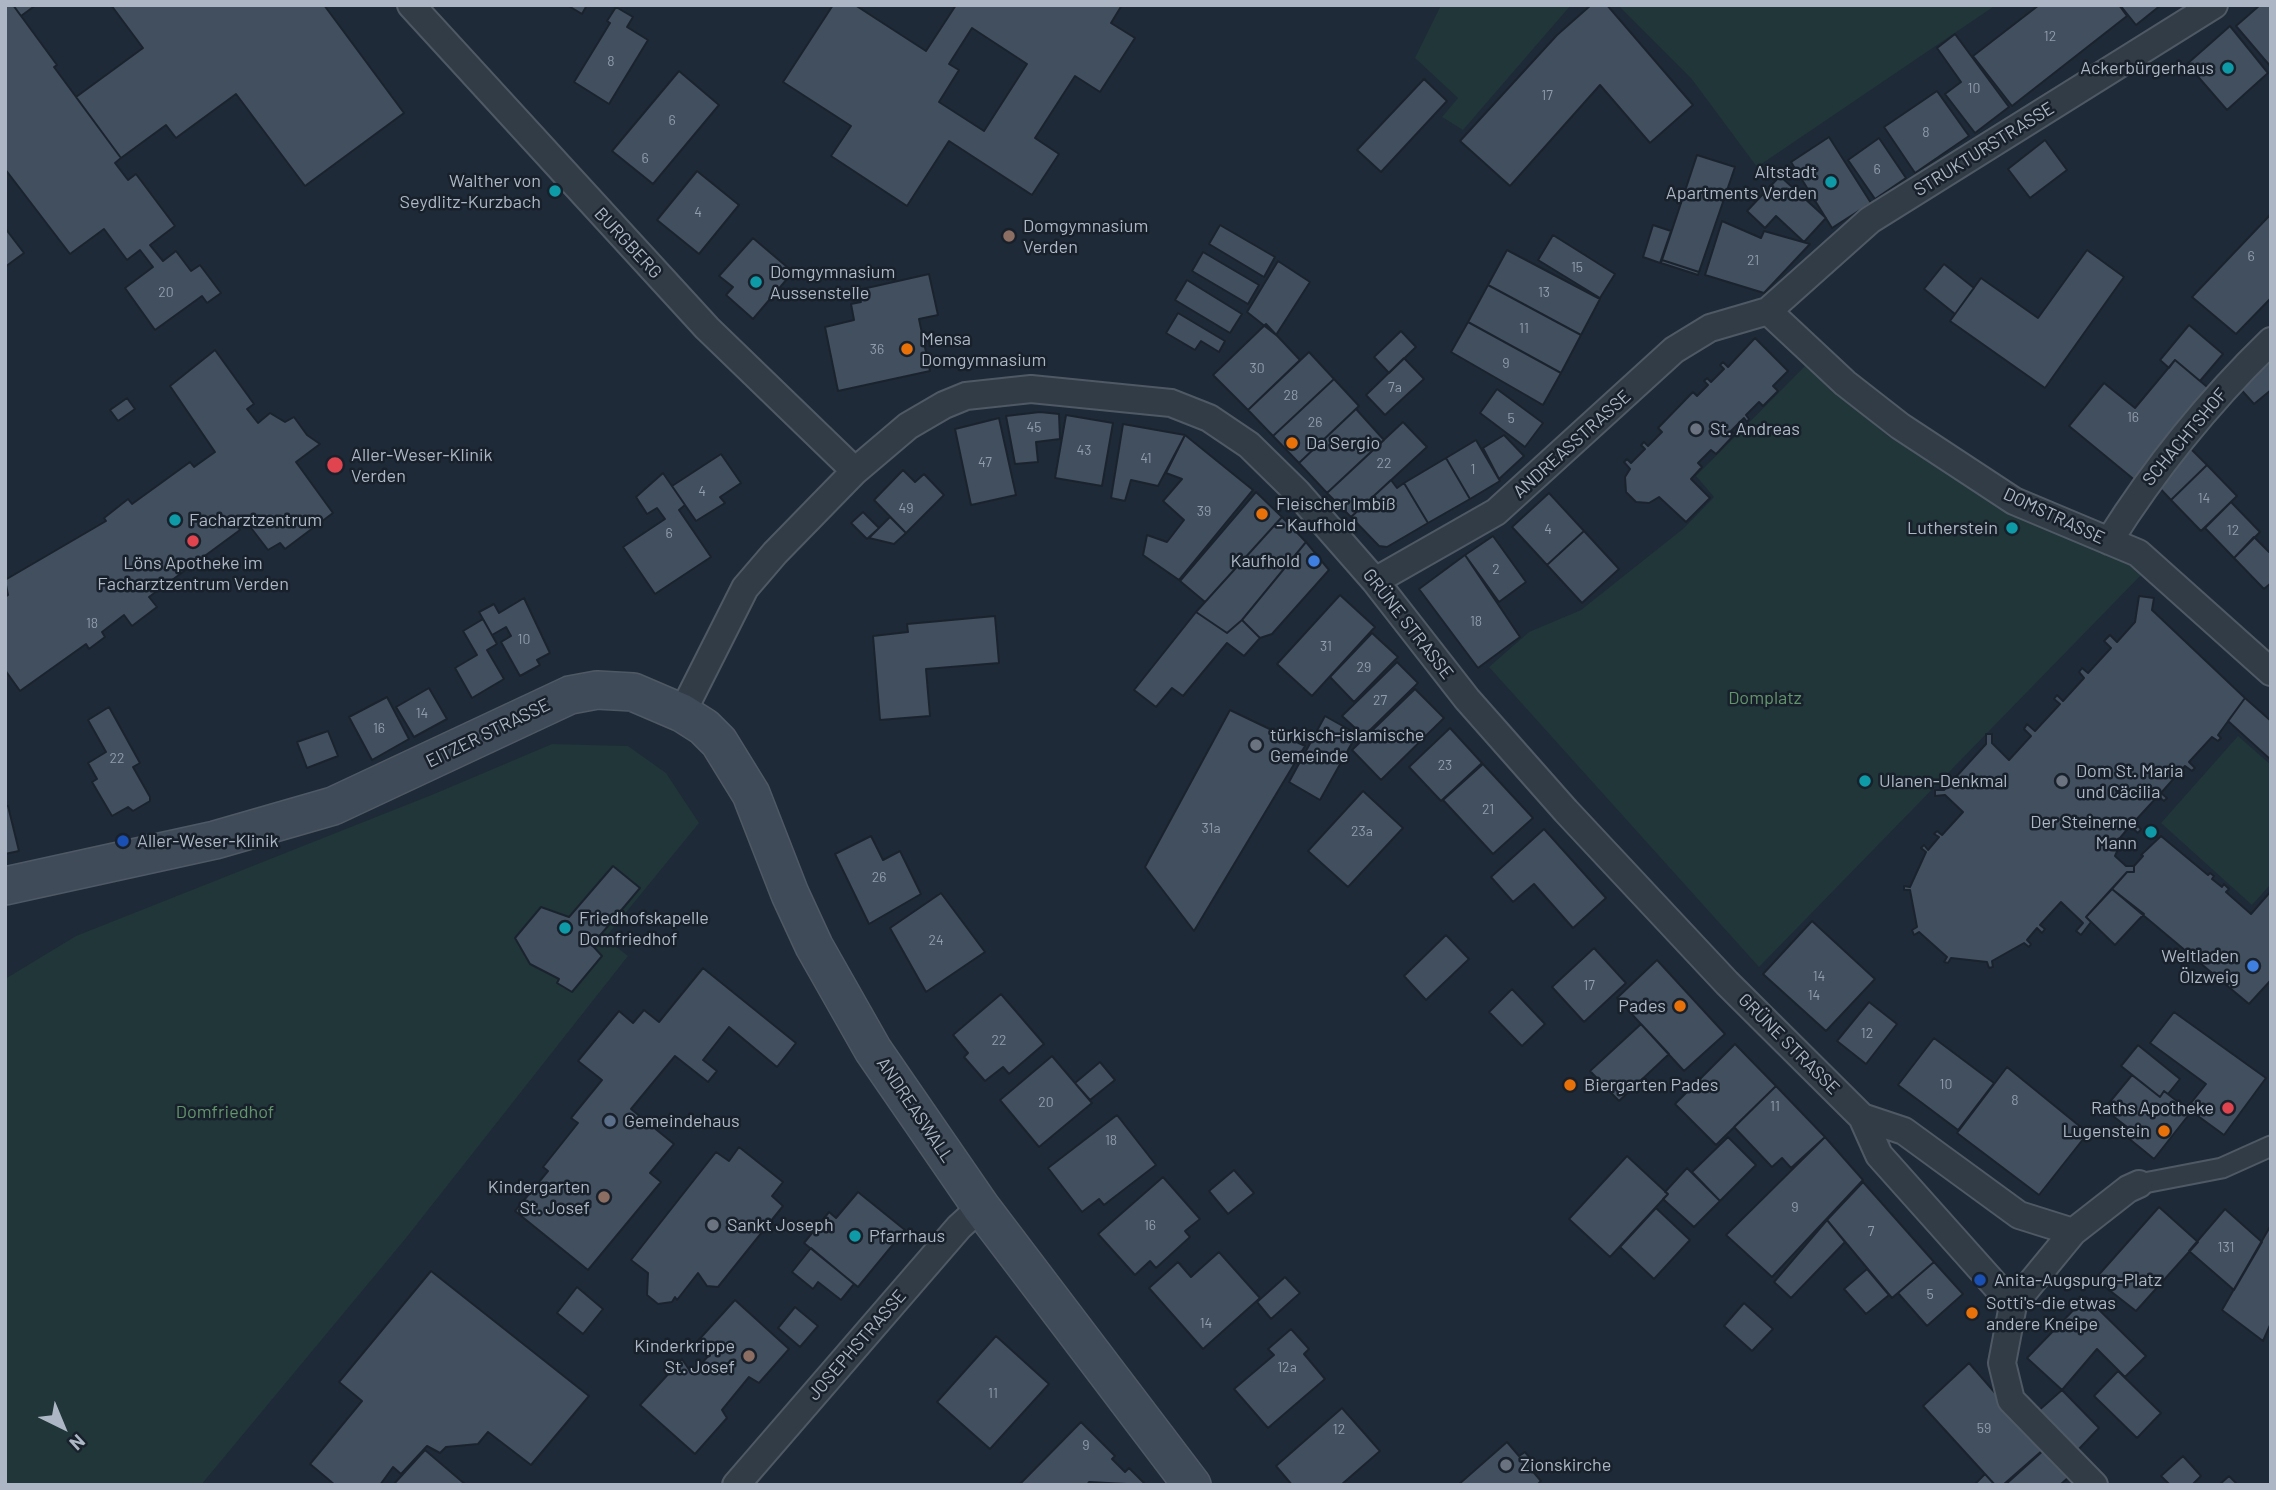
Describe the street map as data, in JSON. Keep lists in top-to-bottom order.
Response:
{
  "streets": {
    "main road": ["EITZER STRASSE", "ANDREASWALL"],
    "street": [
      "STRUKTURSTRASSE",
      "BURGBERG",
      "SCHACHTSHOF",
      "ANDREASSTRASSE",
      "DOMSTRASSE",
      "GRÜNE STRASSE",
      "JOSEPHSTRASSE"
    ]
  },
  "crossings": [
    ["STRUKTURSTRASSE", "ANDREASSTRASSE"],
    ["STRUKTURSTRASSE", "DOMSTRASSE"],
    ["BURGBERG", "GRÜNE STRASSE"],
    ["SCHACHTSHOF", "DOMSTRASSE"],
    ["ANDREASSTRASSE", "DOMSTRASSE"],
    ["ANDREASSTRASSE", "GRÜNE STRASSE"],
    ["EITZER STRASSE", "ANDREASWALL"],
    ["ANDREASWALL", "JOSEPHSTRASSE"]
  ],
  "parks": ["Domplatz", "Domfriedhof"],
  "places": [
    "Ackerbürgerhaus",
    "Altstadt Apartments Verden",
    "Walther von Seydlitz-Kurzbach",
    "Domgymnasium Verden",
    "Domgymnasium Aussenstelle",
    "Mensa Domgymnasium",
    "St. Andreas",
    "Da Sergio",
    "Aller-Weser-Klinik Verden",
    "Fleischer Imbiß - Kaufhold",
    "Facharztzentrum",
    "Lutherstein",
    "Löns Apotheke im Facharztzentrum Verden",
    "Kaufhold",
    "türkisch-islamische Gemeinde",
    "Ulanen-Denkmal",
    "Dom St. Maria und Cäcilia",
    "Der Steinerne Mann",
    "Aller-Weser-Klinik",
    "Friedhofskapelle Domfriedhof",
    "Weltladen Ölzweig",
    "Pades",
    "Biergarten Pades",
    "Raths Apotheke",
    "Gemeindehaus",
    "Lugenstein",
    "Kindergarten St. Josef",
    "Sankt Joseph",
    "Pfarrhaus",
    "Anita-Augspurg-Platz",
    "Sotti's-die etwas andere Kneipe",
    "Kinderkrippe St. Josef",
    "Zionskirche"
  ],
  "house_numbers": [
    "12",
    "8",
    "10",
    "17",
    "6",
    "8",
    "6",
    "6",
    "4",
    "6",
    "21",
    "15",
    "20",
    "13",
    "11",
    "36",
    "9",
    "30",
    "7a",
    "28",
    "16",
    "5",
    "26",
    "45",
    "43",
    "41",
    "47",
    "22",
    "1",
    "4",
    "14",
    "49",
    "39",
    "4",
    "12",
    "6",
    "2",
    "18",
    "18",
    "10",
    "31",
    "29",
    "27",
    "14",
    "16",
    "22",
    "23",
    "21",
    "31a",
    "23a",
    "26",
    "24",
    "14",
    "17",
    "14",
    "12",
    "22",
    "10",
    "8",
    "20",
    "11",
    "18",
    "9",
    "16",
    "7",
    "131",
    "5",
    "14",
    "12a",
    "11",
    "59",
    "12",
    "9"
  ],
  "north": "bottom right"
}
